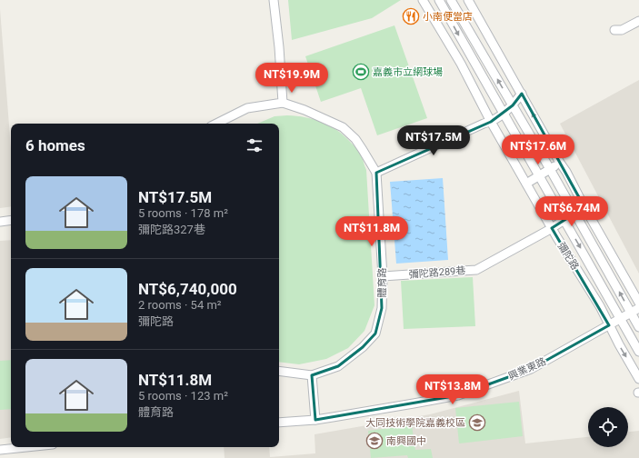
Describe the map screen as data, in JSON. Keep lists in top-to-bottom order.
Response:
{
  "streets": {
    "street": [
      "彌陀路",
      "彌陀路289巷",
      "體育路",
      "興業東路"
    ]
  },
  "crossings": [
    ["彌陀路", "彌陀路289巷"],
    ["彌陀路", "興業東路"],
    ["彌陀路289巷", "體育路"]
  ],
  "places": {
    "restaurant": ["小南便當店"],
    "sports": ["嘉義市立網球場"],
    "school or university": ["大同技術學院嘉義校區", "南興國中"]
  },
  "page": {
    "price": [
      "NT$19.9M",
      "NT$17.5M",
      "NT$17.6M",
      "NT$6.74M",
      "NT$11.8M",
      "NT$13.8M"
    ],
    "heading": "6 homes",
    "list": [
      {
        "name": "NT$17.5M",
        "note": "5 rooms · 178 m² · 彌陀路327巷"
      },
      {
        "name": "NT$6,740,000",
        "note": "2 rooms · 54 m² · 彌陀路"
      },
      {
        "name": "NT$11.8M",
        "note": "5 rooms · 123 m² · 體育路"
      }
    ]
  }
}
